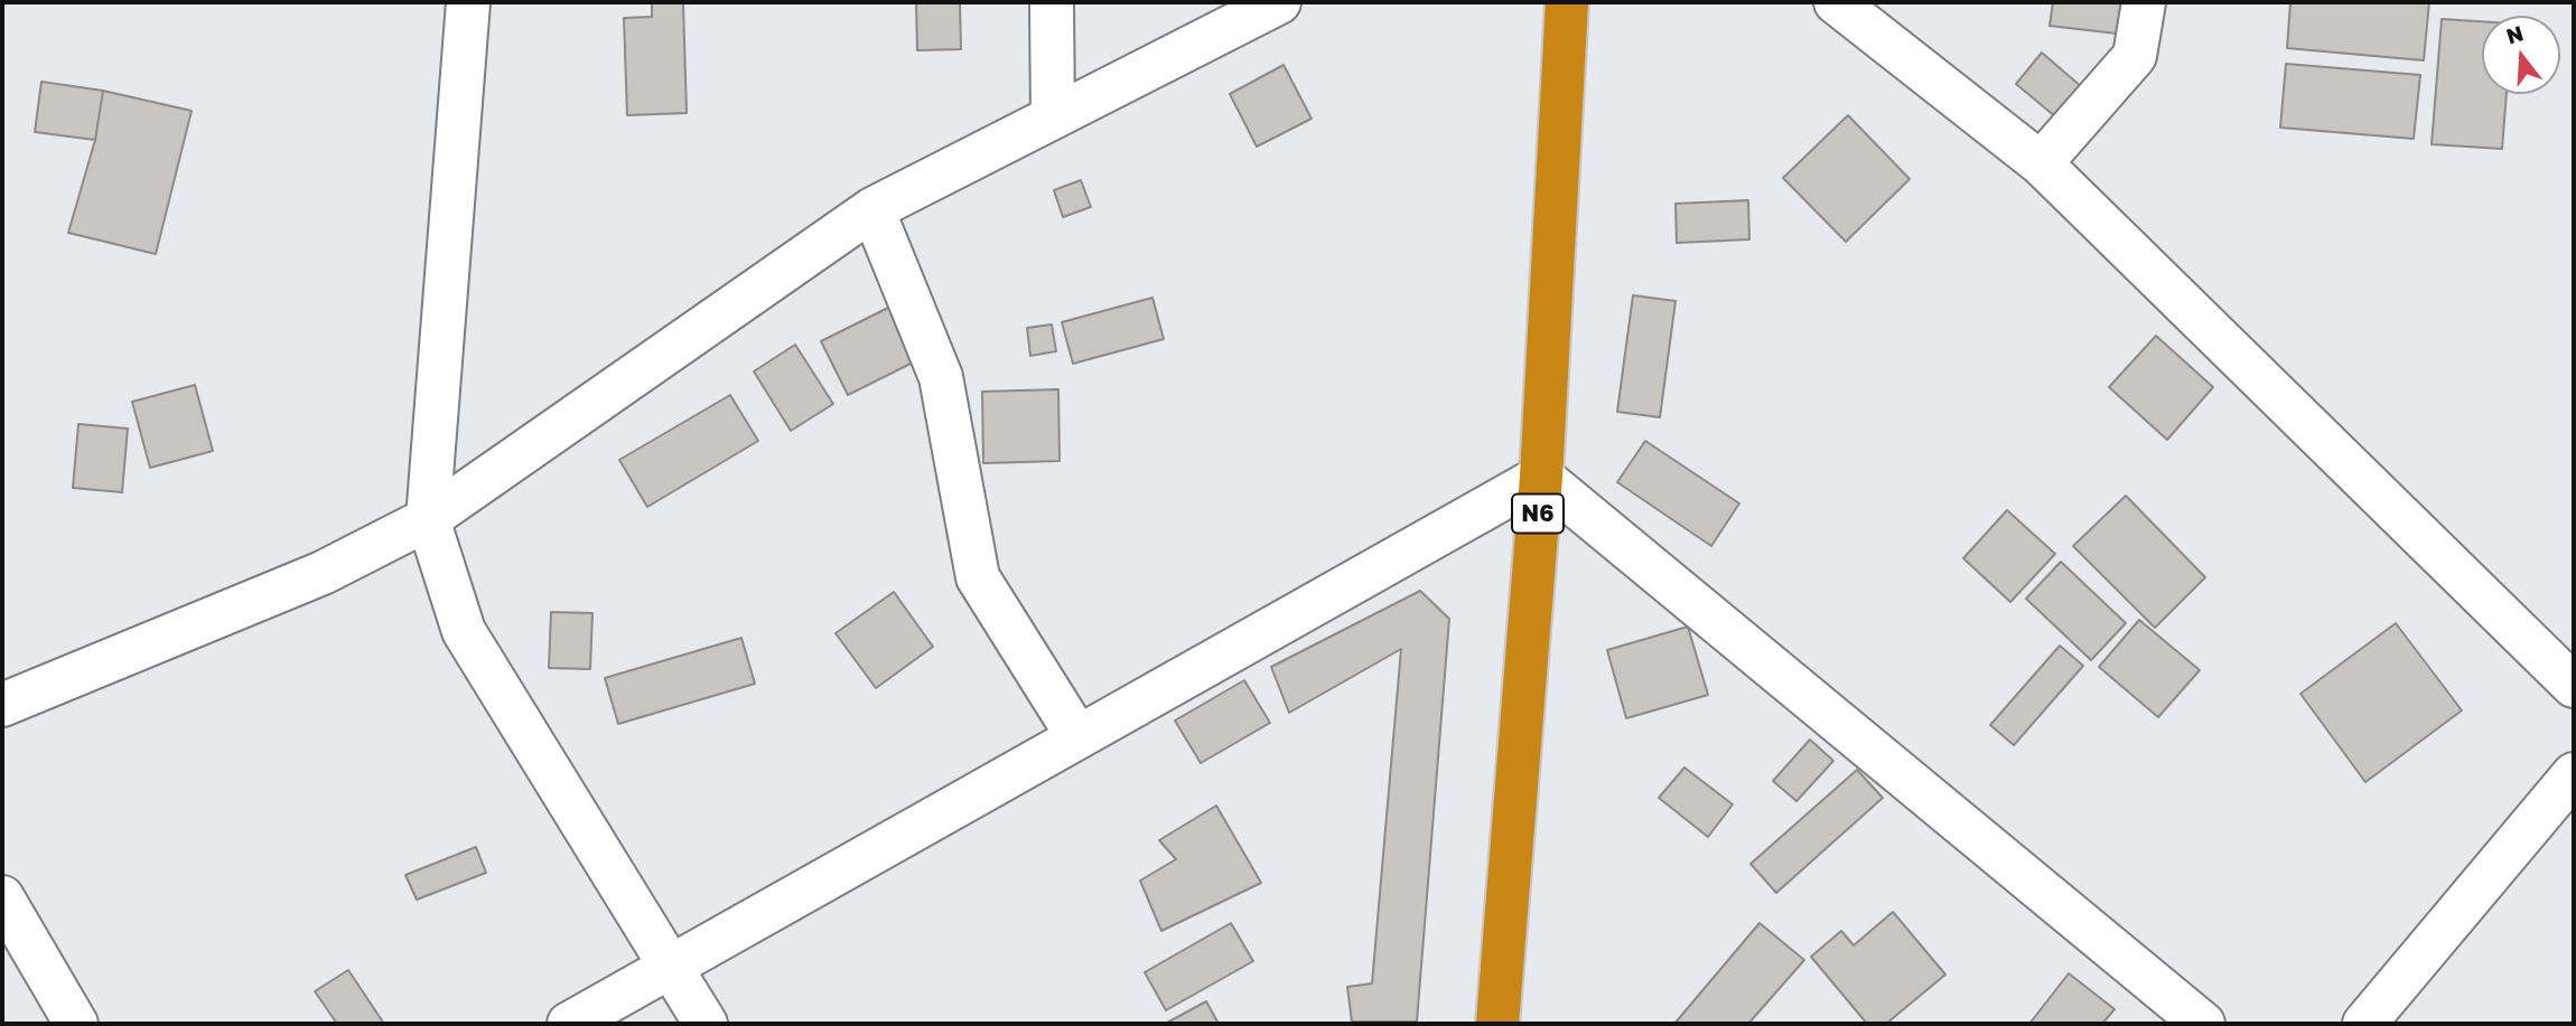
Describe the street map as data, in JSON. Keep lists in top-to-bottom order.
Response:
{
  "streets": {
    "highway": ["N6"]
  },
  "north": "top"
}
